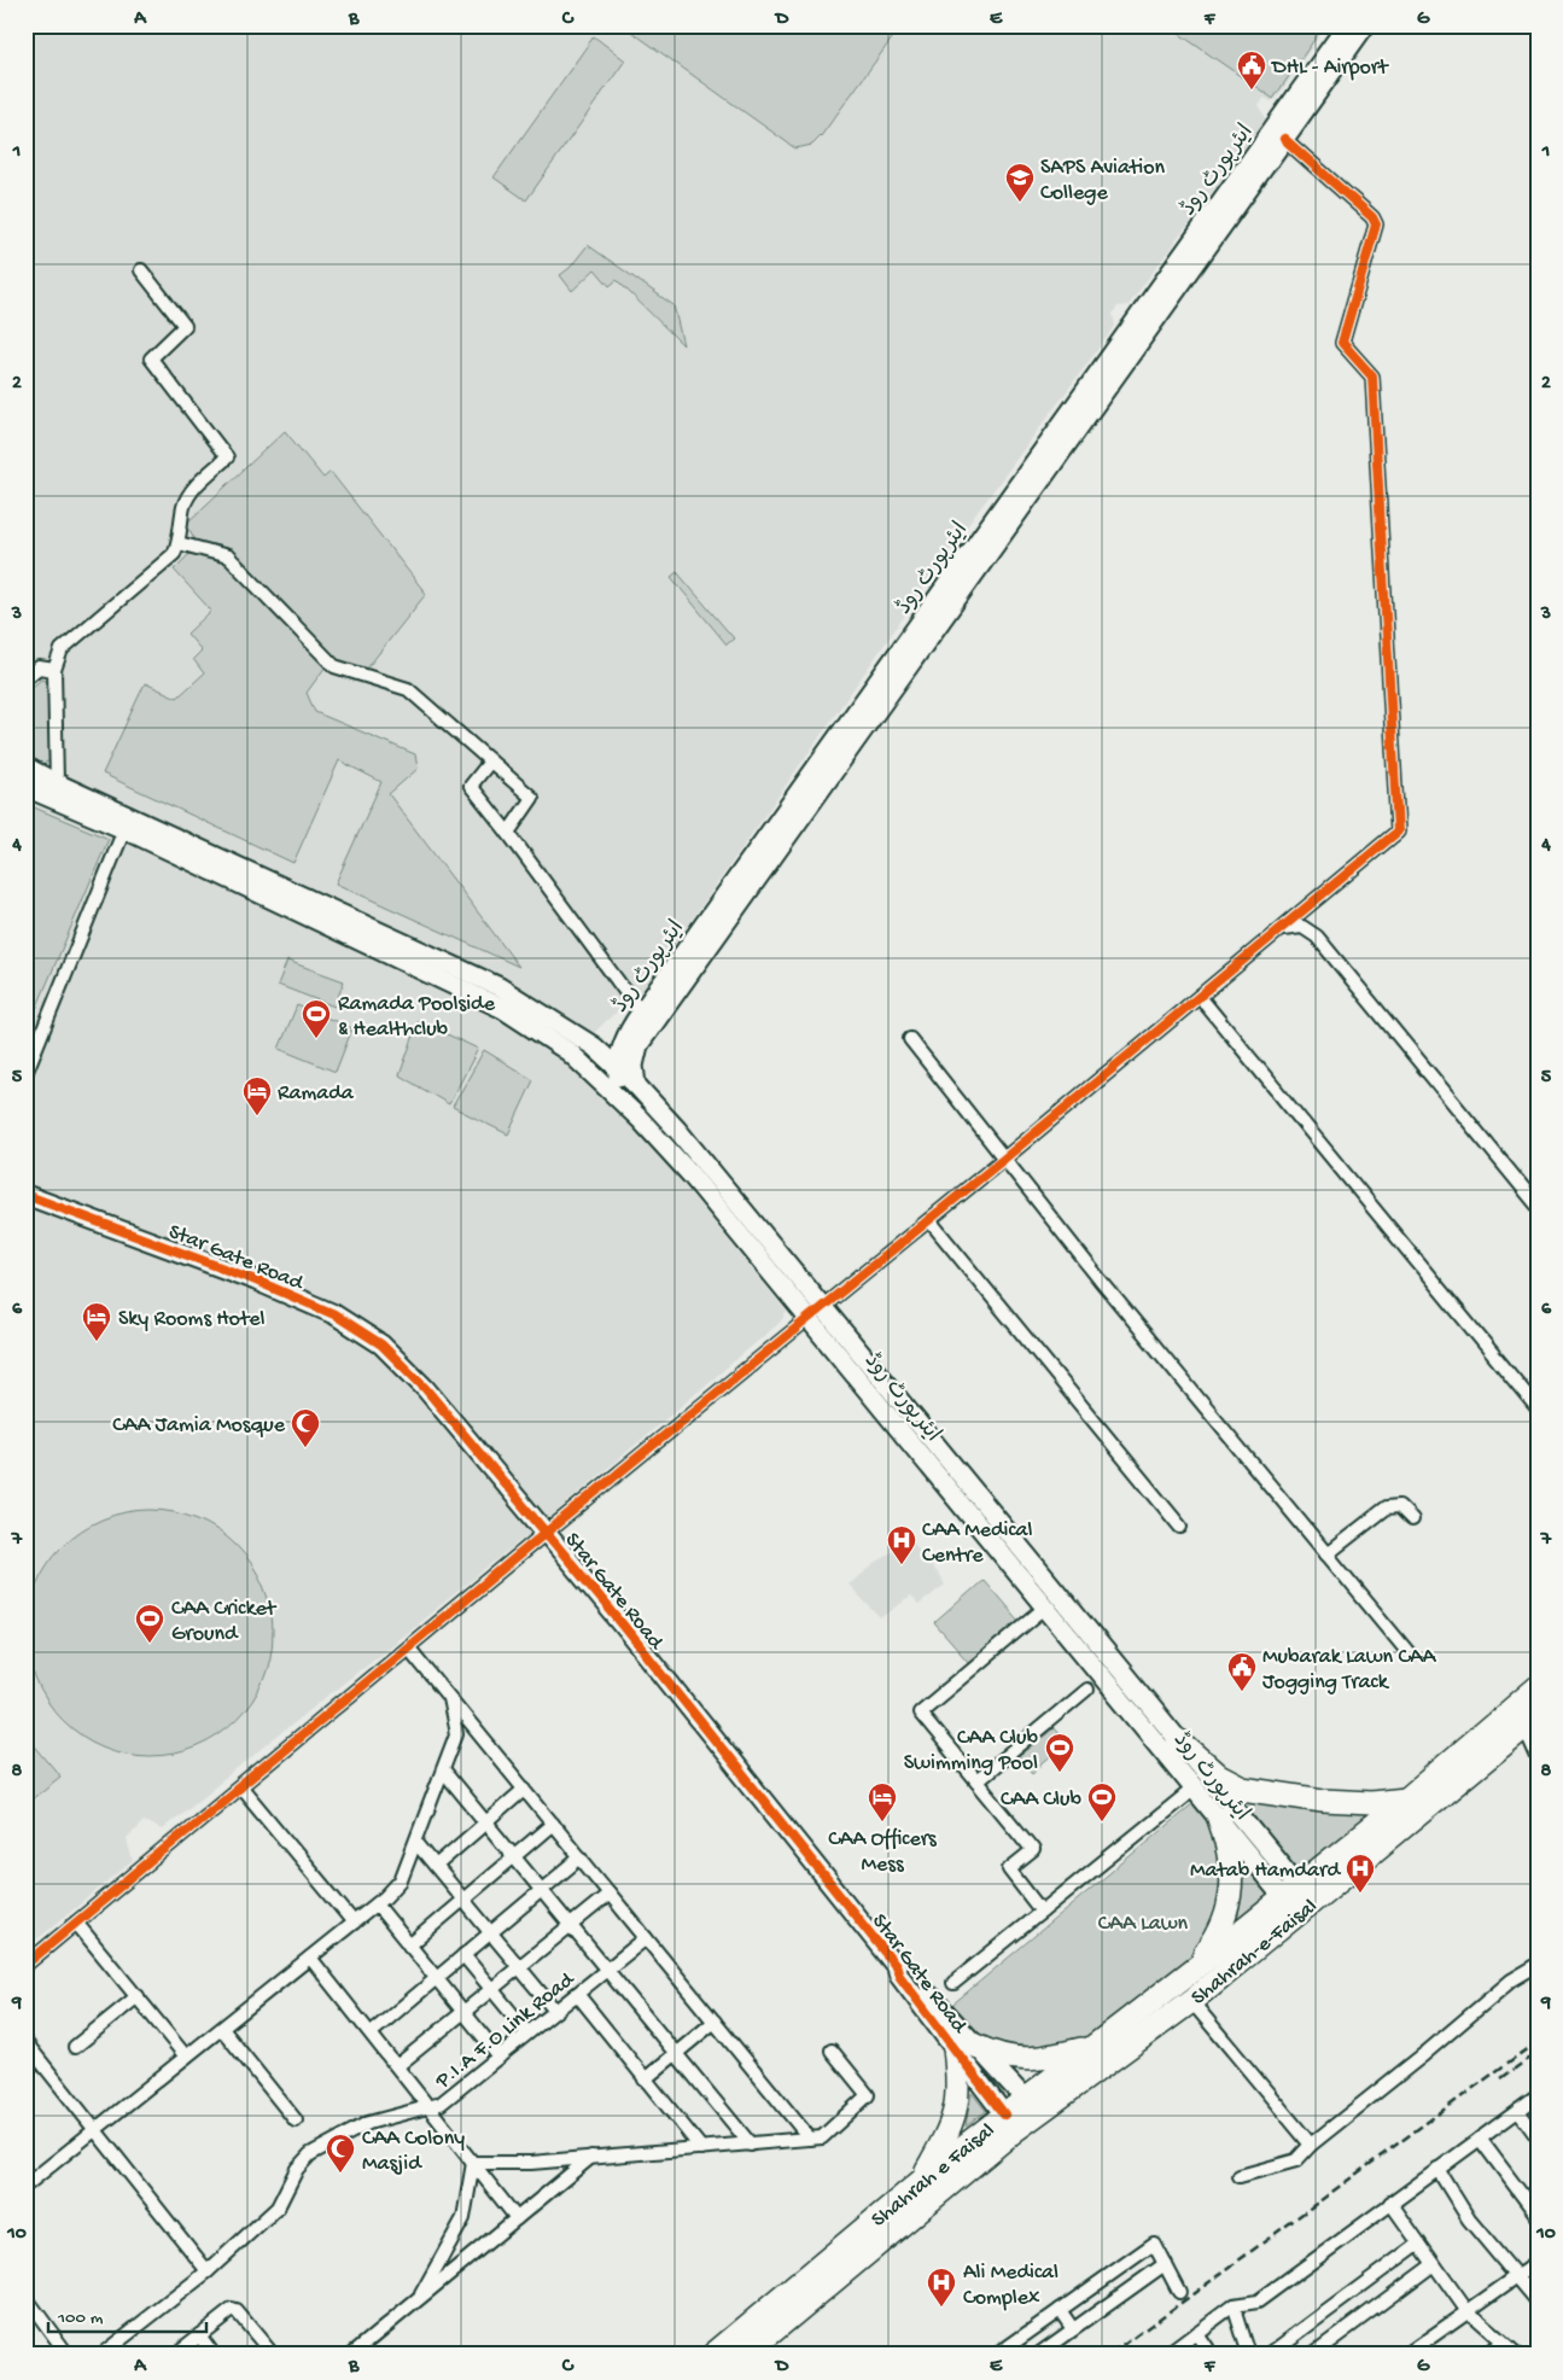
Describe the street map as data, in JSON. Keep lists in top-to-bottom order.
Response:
{
  "streets": {
    "highway": ["Shahrah-e-Faisal", "Shahrah e Faisal"],
    "main road": ["ایئرپورٹ روڈ", "Star Gate Road"],
    "street": ["P.I.A F.O Link Road"]
  },
  "crossings": [
    ["ایئرپورٹ روڈ", "Shahrah-e-Faisal"],
    ["Star Gate Road", "Shahrah-e-Faisal"],
    ["Star Gate Road", "Shahrah e Faisal"],
    ["Shahrah-e-Faisal", "Shahrah e Faisal"]
  ],
  "parks": ["CAA Lawn"],
  "places": {
    "public building": ["DHL - Airport", "Mubarak Lawn CAA Jogging Track"],
    "school or university": ["SAPS Aviation College"],
    "sports": [
      "Ramada Poolside & Healthclub",
      "CAA Cricket Ground",
      "CAA Club Swimming Pool",
      "CAA Club"
    ],
    "hotel": ["Ramada", "Sky Rooms Hotel", "CAA Officers Mess"],
    "mosque": ["CAA Jamia Mosque", "CAA Colony Masjid"],
    "hospital": ["CAA Medical Centre", "Matab Hamdard", "Ali Medical Complex"]
  },
  "scale_bar": "100 m",
  "grid": {
    "columns": [
      "A",
      "B",
      "C",
      "D",
      "E",
      "F",
      "G"
    ],
    "rows": [
      "1",
      "2",
      "3",
      "4",
      "5",
      "6",
      "7",
      "8",
      "9",
      "10"
    ]
  }
}
